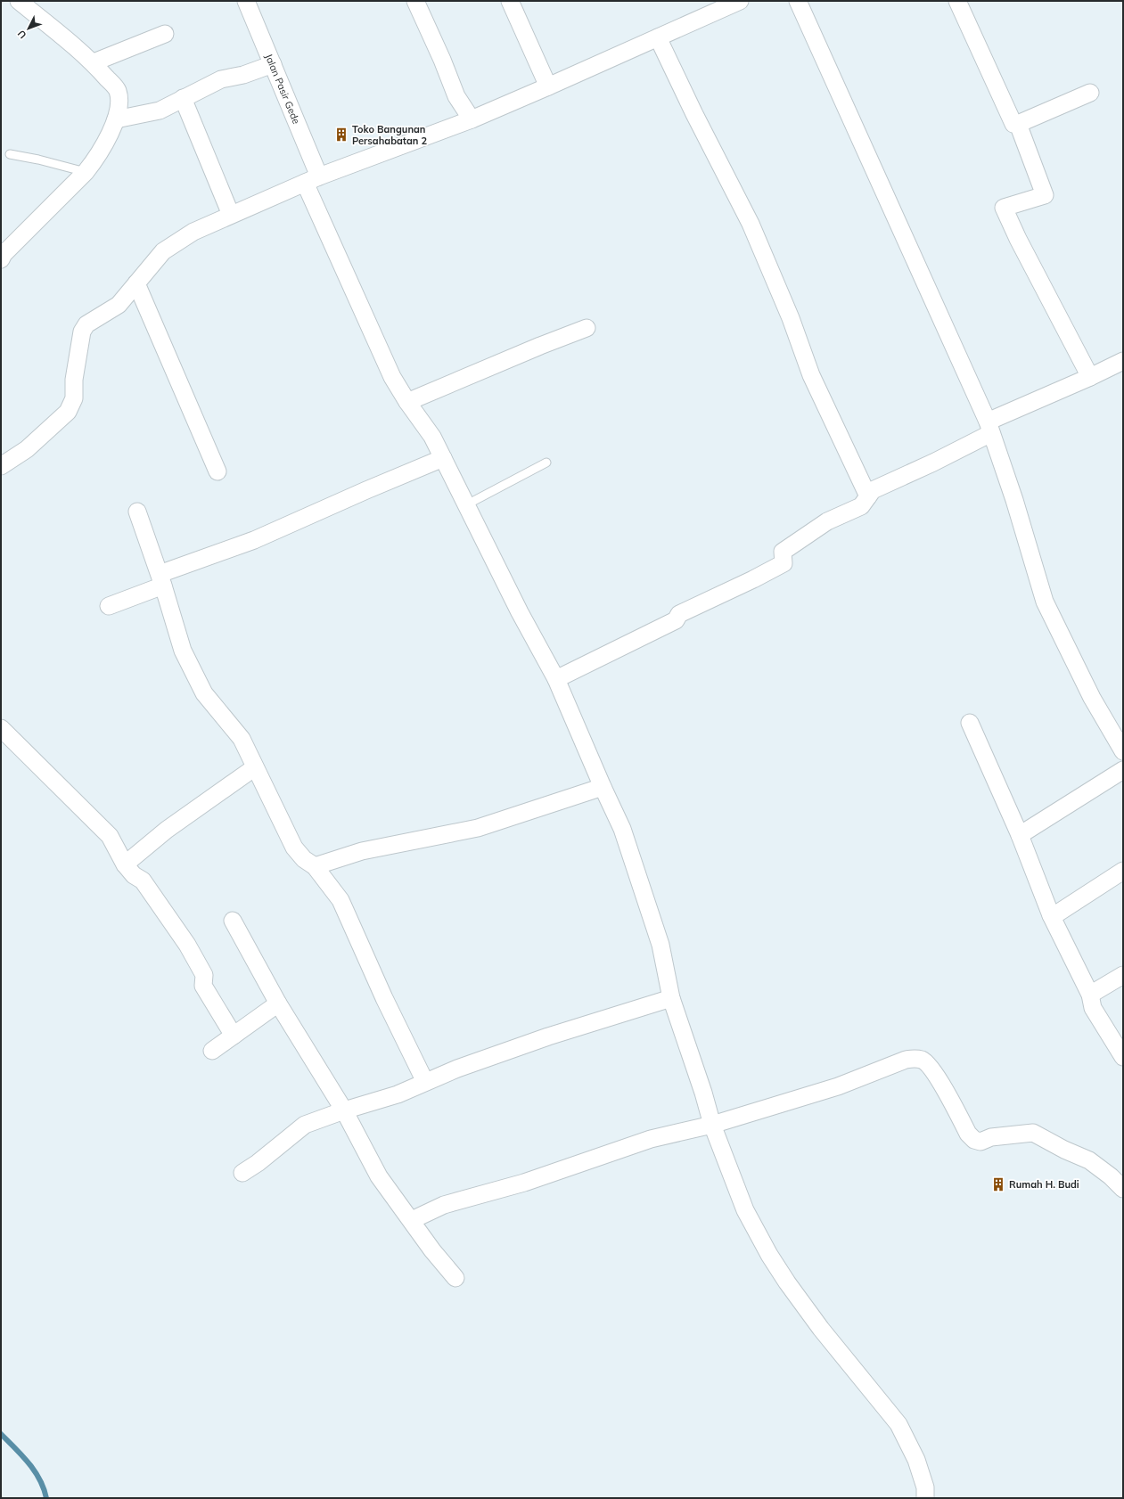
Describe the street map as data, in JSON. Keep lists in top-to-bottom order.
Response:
{
  "streets": {
    "street": ["Jalan Pasir Gede"]
  },
  "places": {
    "building": ["Toko Bangunan Persahabatan 2", "Rumah H. Budi"]
  },
  "north": "bottom left"
}
